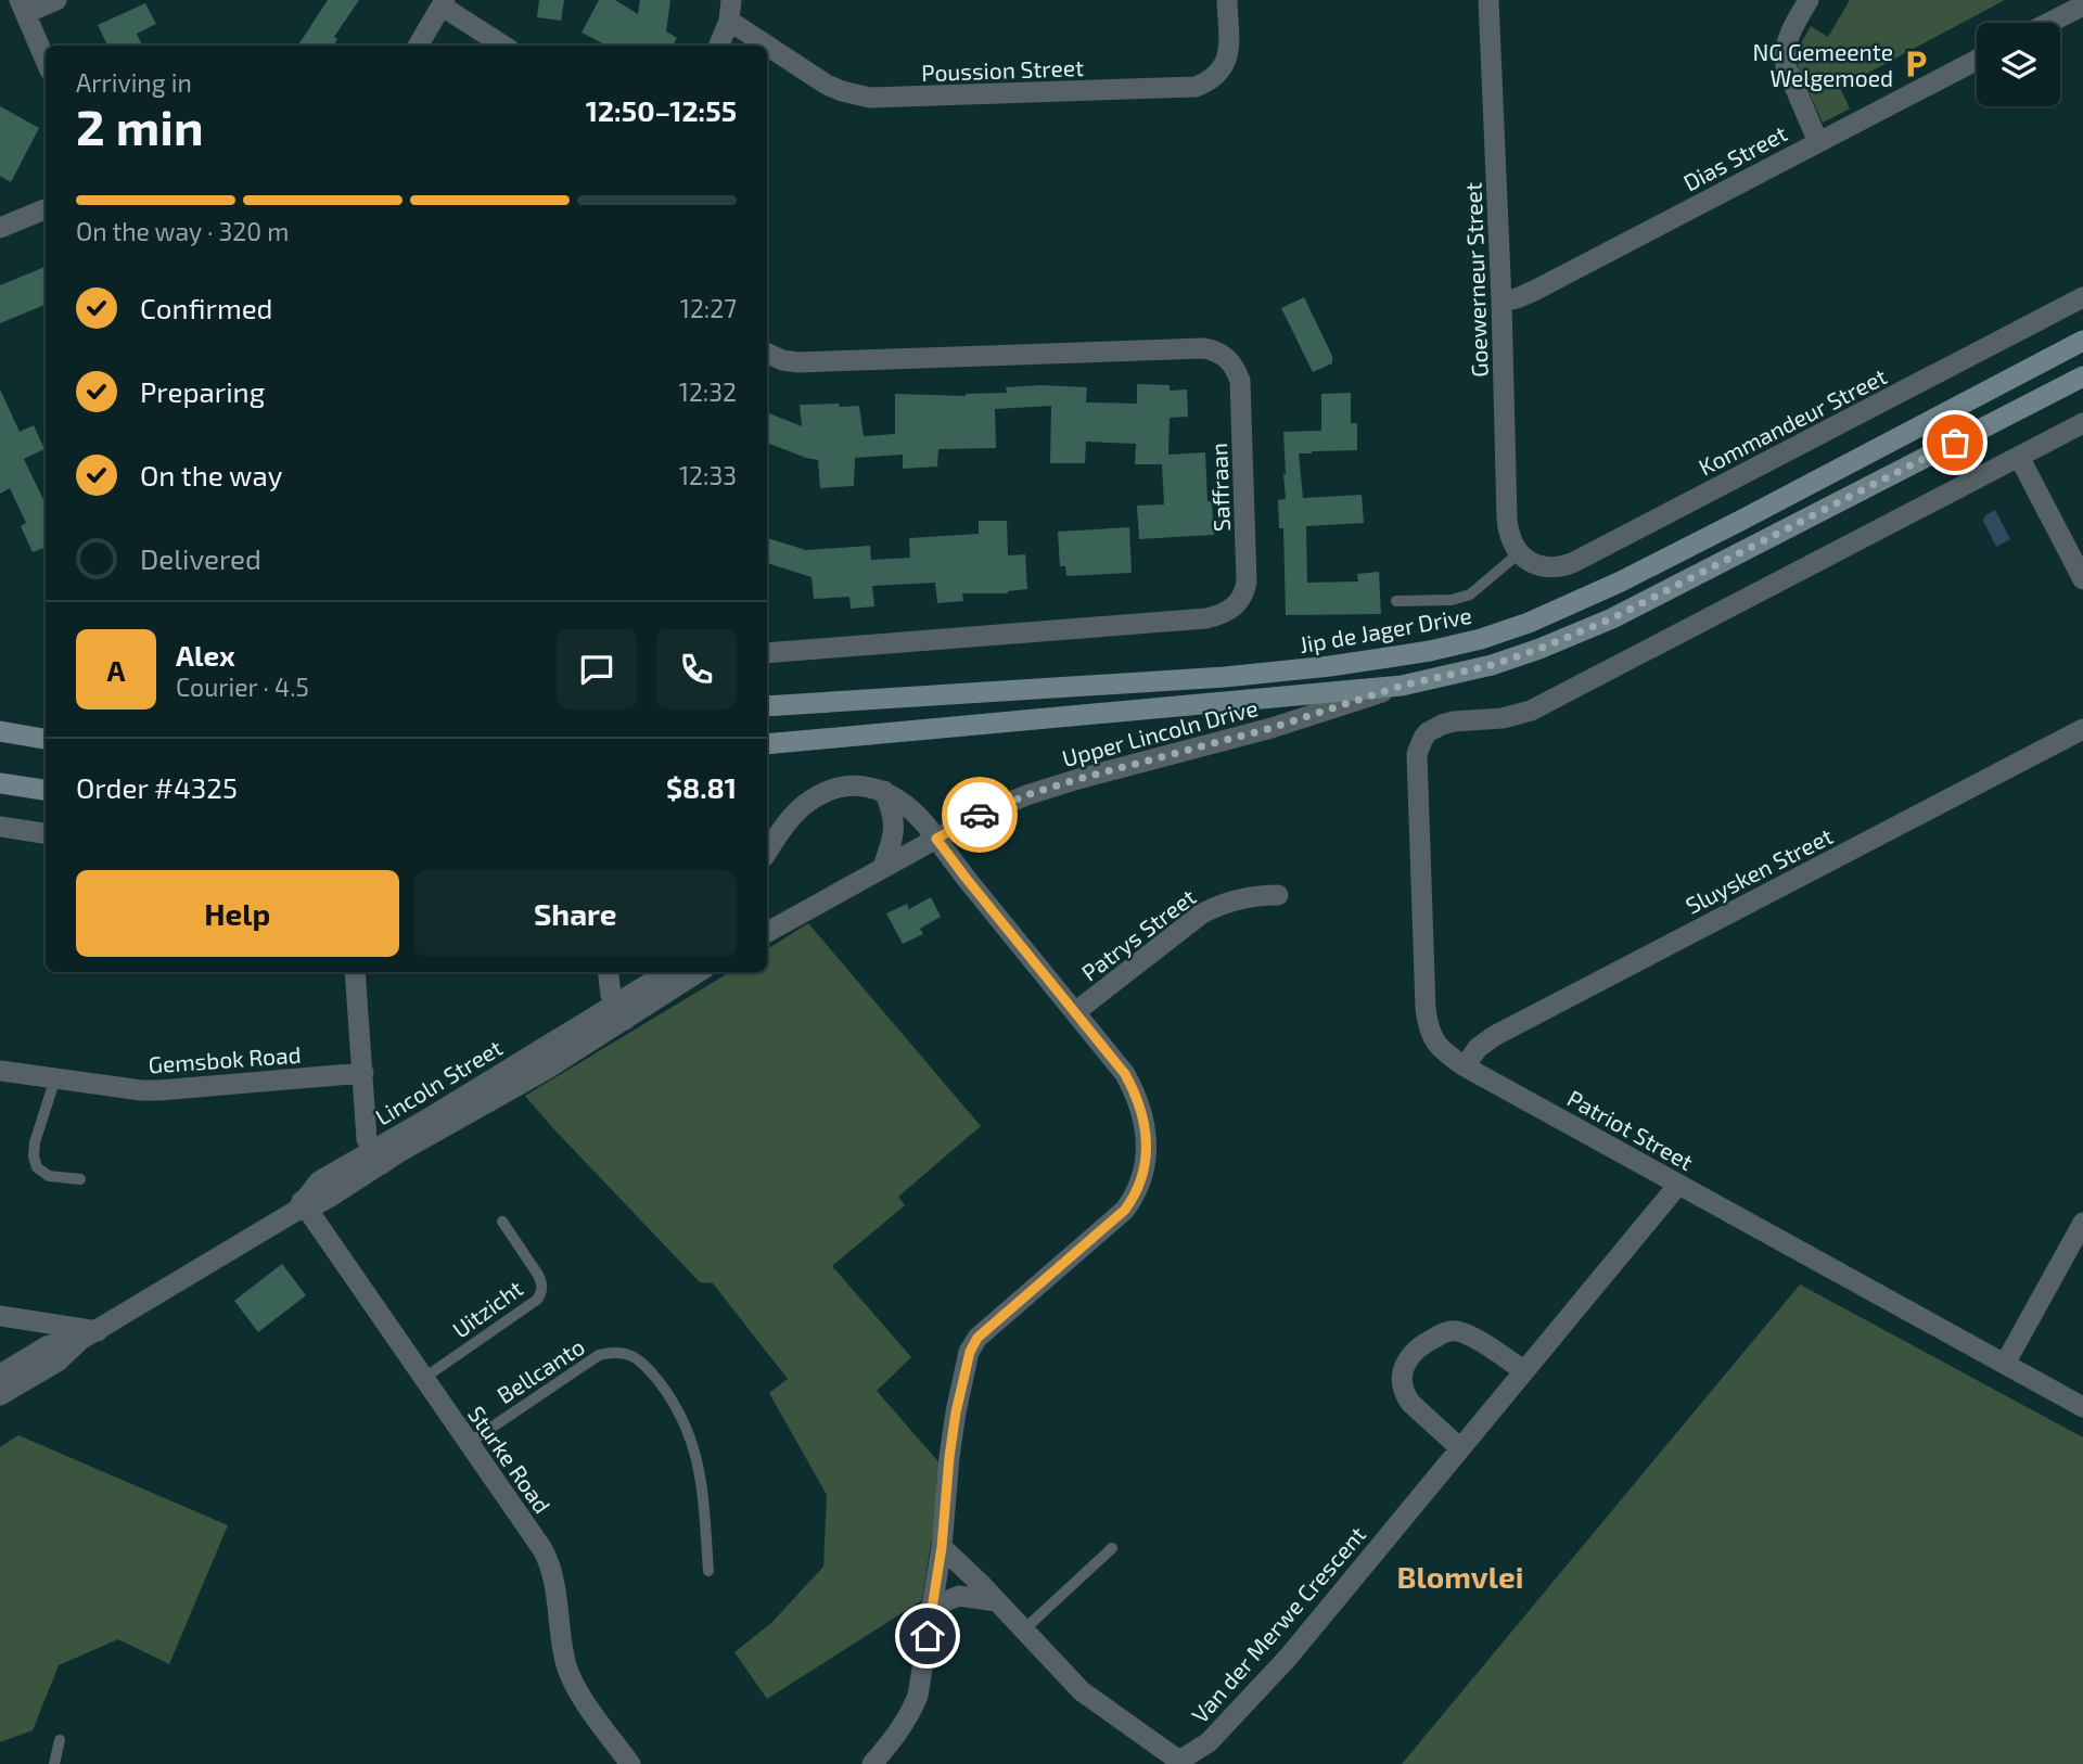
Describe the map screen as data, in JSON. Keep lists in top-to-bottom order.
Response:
{
  "streets": {
    "main road": ["Jip de Jager Drive"],
    "street": [
      "Poussion Street",
      "Dias Street",
      "Goewerneur Street",
      "Kommandeur Street",
      "Saffraan",
      "Upper Lincoln Drive",
      "Sluysken Street",
      "Patrys Street",
      "Gemsbok Road",
      "Lincoln Street",
      "Patriot Street",
      "Sturke Road",
      "Van der Merwe Crescent"
    ],
    "lane": ["Uitzicht", "Bellcanto"]
  },
  "crossings": [
    ["Dias Street", "Goewerneur Street"],
    ["Goewerneur Street", "Kommandeur Street"],
    ["Sluysken Street", "Patriot Street"],
    ["Lincoln Street", "Sturke Road"],
    ["Patriot Street", "Van der Merwe Crescent"],
    ["Uitzicht", "Sturke Road"],
    ["Bellcanto", "Sturke Road"]
  ],
  "districts": ["Blomvlei"],
  "places": {
    "parking": ["NG Gemeente Welgemoed"]
  },
  "page": {
    "heading": ["2 min", "Arriving in", "12:50–12:55"],
    "panel": [
      "Alex",
      "Courier · 4.5",
      "Order #4325",
      "$8.81"
    ],
    "bar": "On the way · 320 m",
    "list": [
      ["Confirmed", "12:27"],
      ["Preparing", "12:32"],
      ["On the way", "12:33"],
      "Delivered"
    ],
    "round": "A",
    "buttons": ["Help", "Share"]
  }
}
